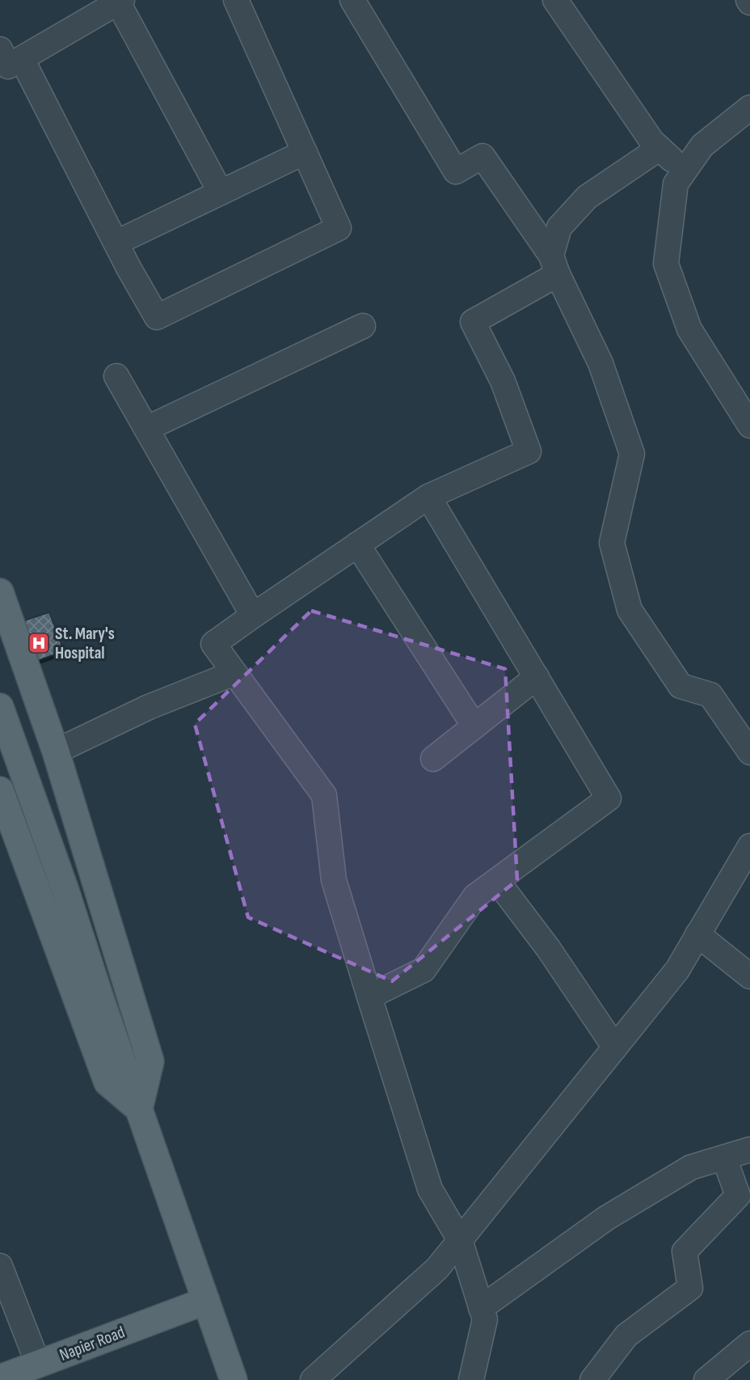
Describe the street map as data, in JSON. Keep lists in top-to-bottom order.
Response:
{
  "streets": {
    "main road": ["Napier Road"]
  },
  "places": {
    "hospital": ["St. Mary's Hospital"]
  }
}
